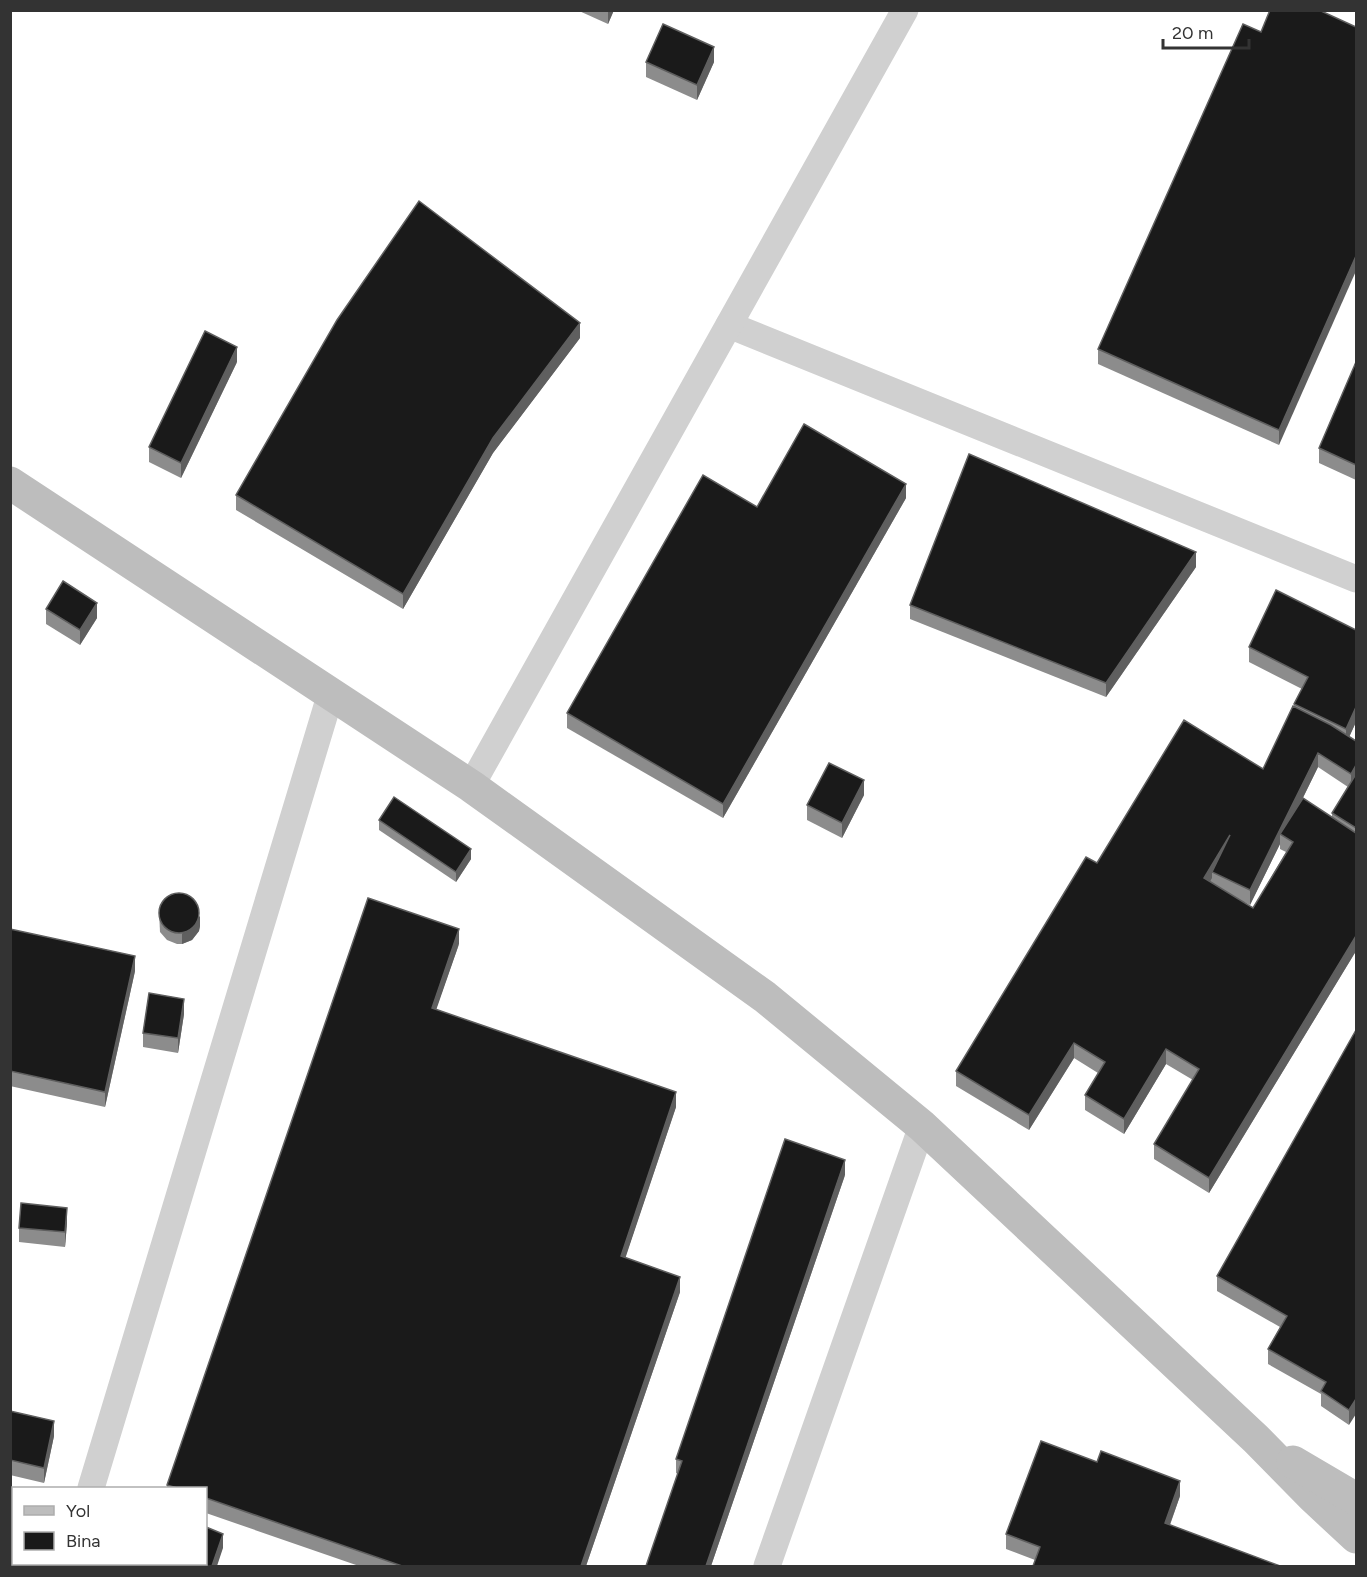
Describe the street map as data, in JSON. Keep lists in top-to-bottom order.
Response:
{
  "legend": ["Yol", "Bina"],
  "scale_bar": "20 m"
}
